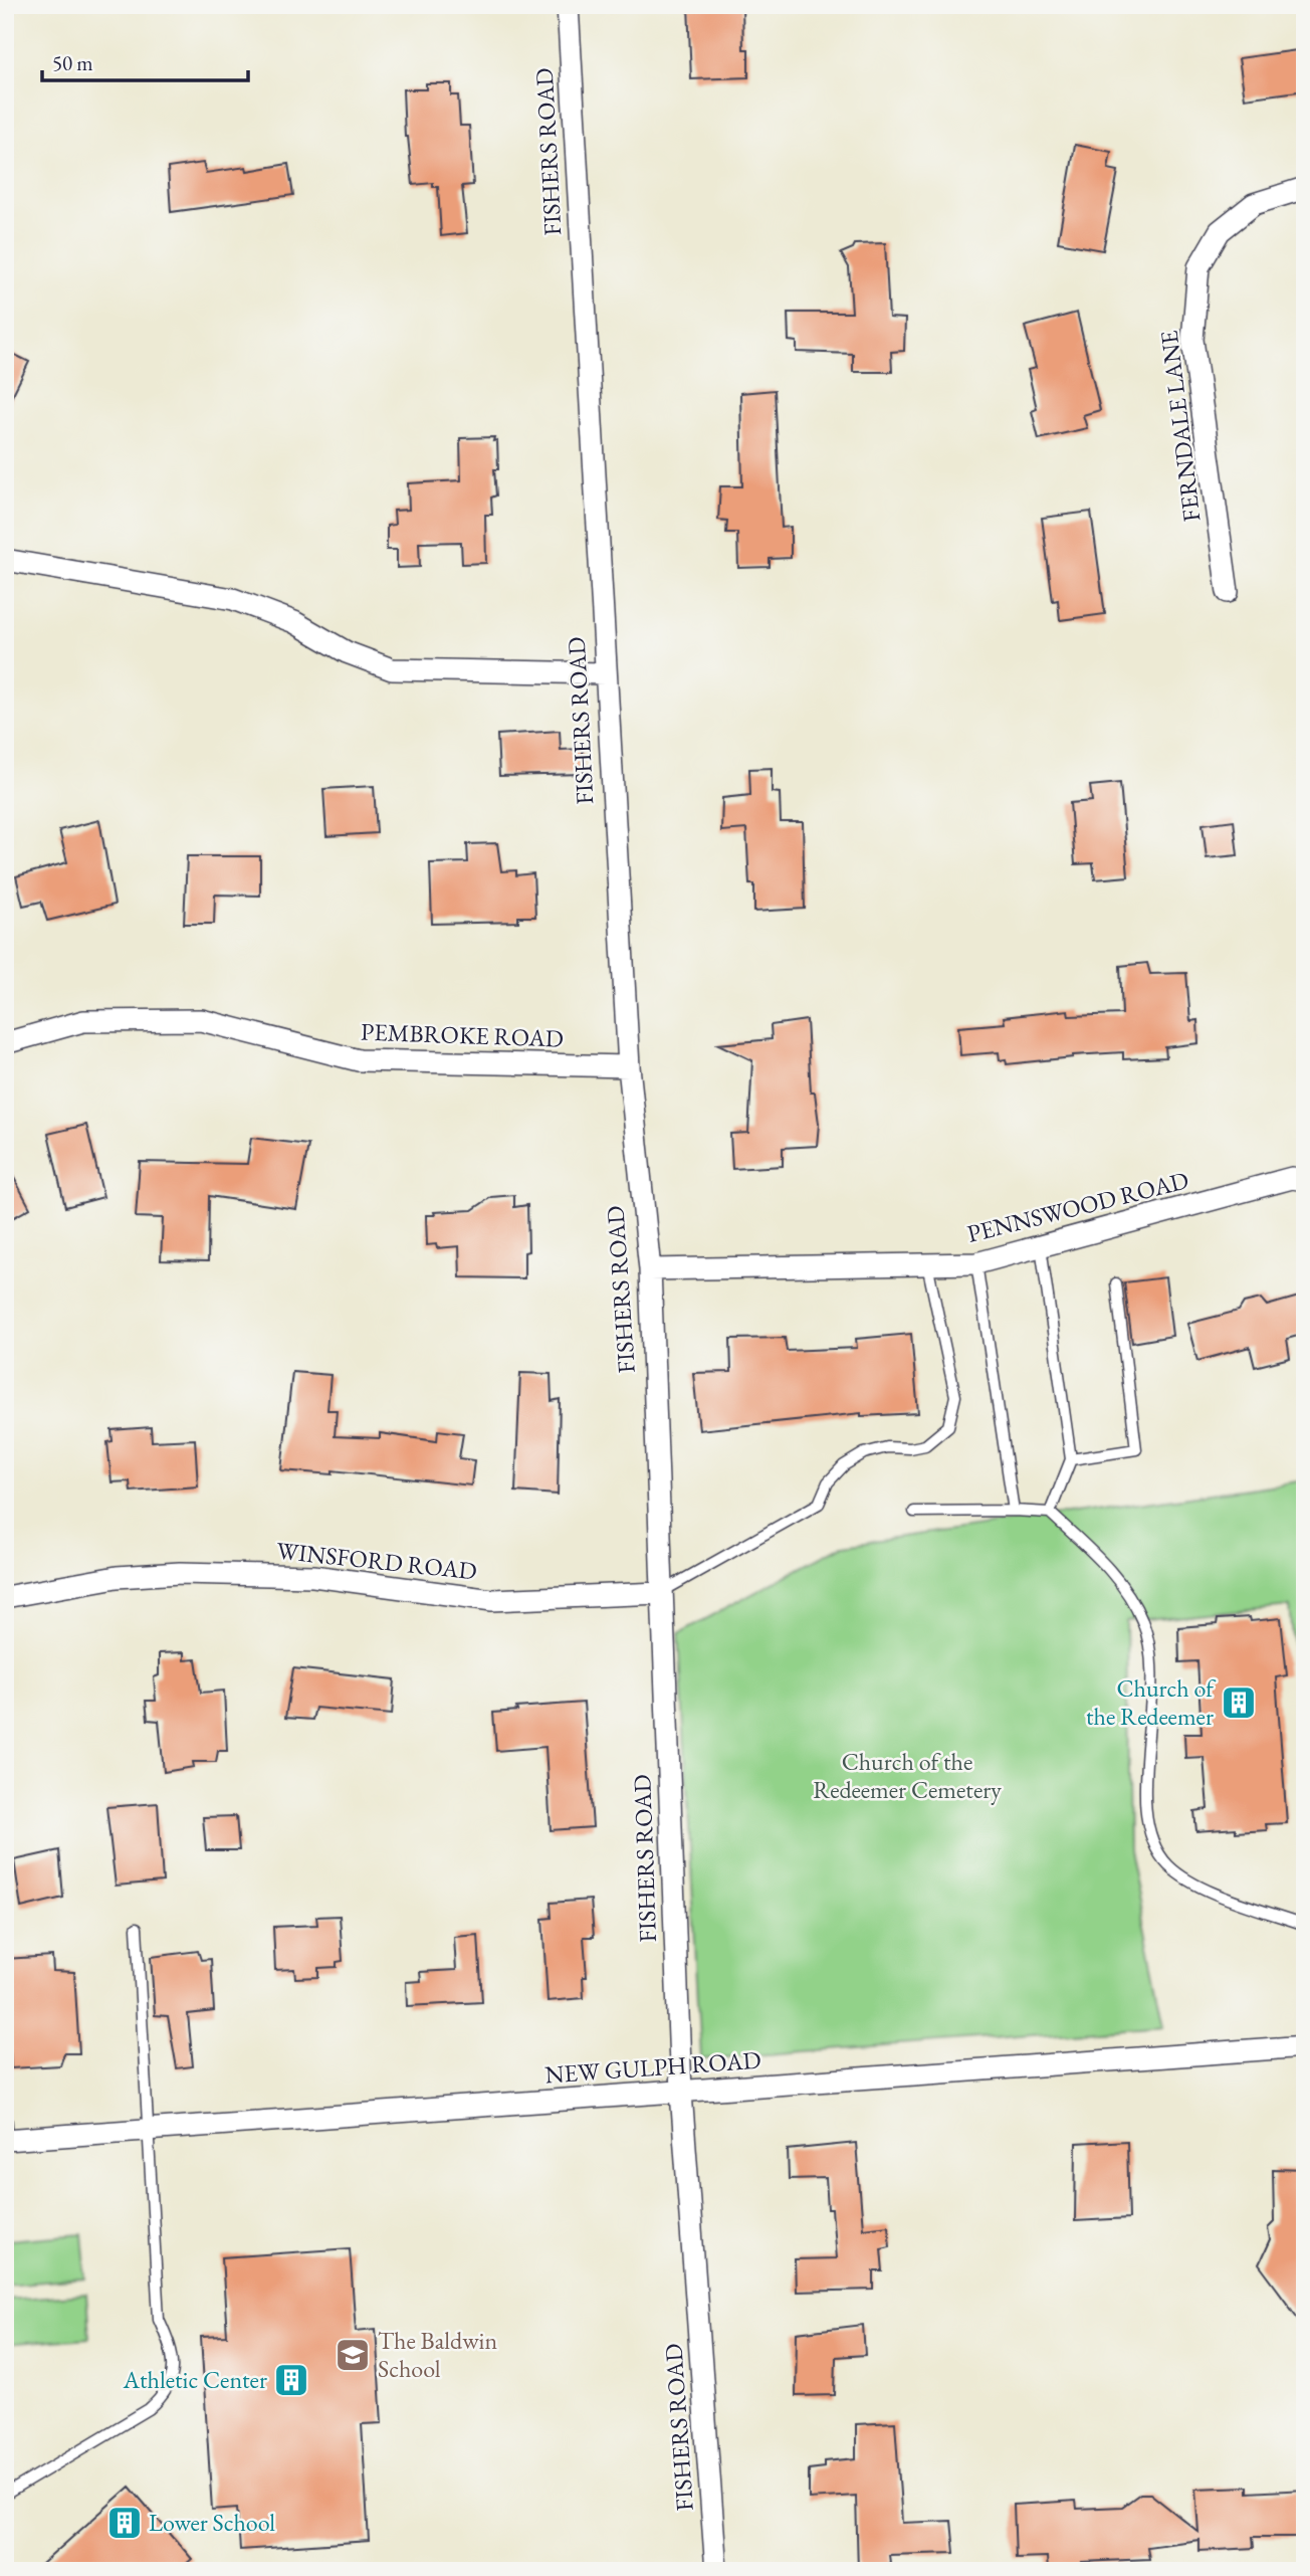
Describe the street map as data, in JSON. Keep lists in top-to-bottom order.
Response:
{
  "streets": {
    "street": [
      "FISHERS ROAD",
      "FERNDALE LANE",
      "PEMBROKE ROAD",
      "PENNSWOOD ROAD",
      "WINSFORD ROAD",
      "NEW GULPH ROAD"
    ]
  },
  "crossings": [
    ["FISHERS ROAD", "PEMBROKE ROAD"],
    ["FISHERS ROAD", "PENNSWOOD ROAD"],
    ["FISHERS ROAD", "WINSFORD ROAD"],
    ["FISHERS ROAD", "NEW GULPH ROAD"]
  ],
  "parks": ["Church of the Redeemer Cemetery"],
  "places": {
    "building": ["Church of the Redeemer", "Athletic Center", "Lower School"],
    "school or university": ["The Baldwin School"]
  },
  "scale_bar": "50 m"
}
